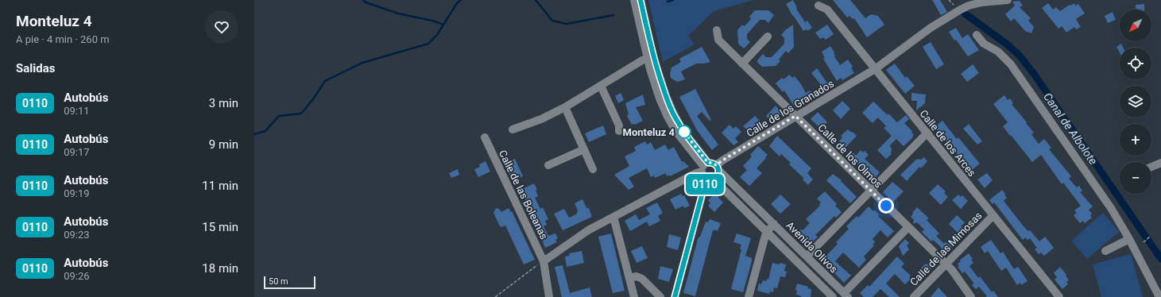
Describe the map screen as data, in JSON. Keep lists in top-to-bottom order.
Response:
{
  "streets": {
    "street": [
      "Calle de los Granados",
      "Calle de los Arces",
      "Calle de los Olmos",
      "Calle de las Boleanas",
      "Avenida Olivos",
      "Calle de las Mimosas"
    ]
  },
  "crossings": [
    ["Calle de los Granados", "Calle de los Arces"],
    ["Calle de los Granados", "Calle de los Olmos"],
    ["Calle de los Granados", "Avenida Olivos"],
    ["Calle de los Arces", "Calle de las Mimosas"],
    ["Calle de los Olmos", "Calle de las Mimosas"]
  ],
  "water": ["Canal de Albolote"],
  "places": ["Monteluz 4"],
  "lines": ["bus line 0110"],
  "scale_bar": "50 m",
  "north": "bottom left",
  "page": {
    "heading": [
      ["Monteluz 4", "A pie · 4 min · 260 m"],
      "Salidas"
    ],
    "on_map": "0110",
    "map_buttons": ["+", "−"],
    "list": [
      {
        "mark": "0110",
        "name": "Autobús",
        "note": "09:11",
        "value": "3 min"
      },
      {
        "mark": "0110",
        "name": "Autobús",
        "note": "09:17",
        "value": "9 min"
      },
      {
        "mark": "0110",
        "name": "Autobús",
        "note": "09:19",
        "value": "11 min"
      },
      {
        "mark": "0110",
        "name": "Autobús",
        "note": "09:23",
        "value": "15 min"
      },
      {
        "mark": "0110",
        "name": "Autobús",
        "note": "09:26",
        "value": "18 min"
      }
    ],
    "scale": "50 m"
  }
}
